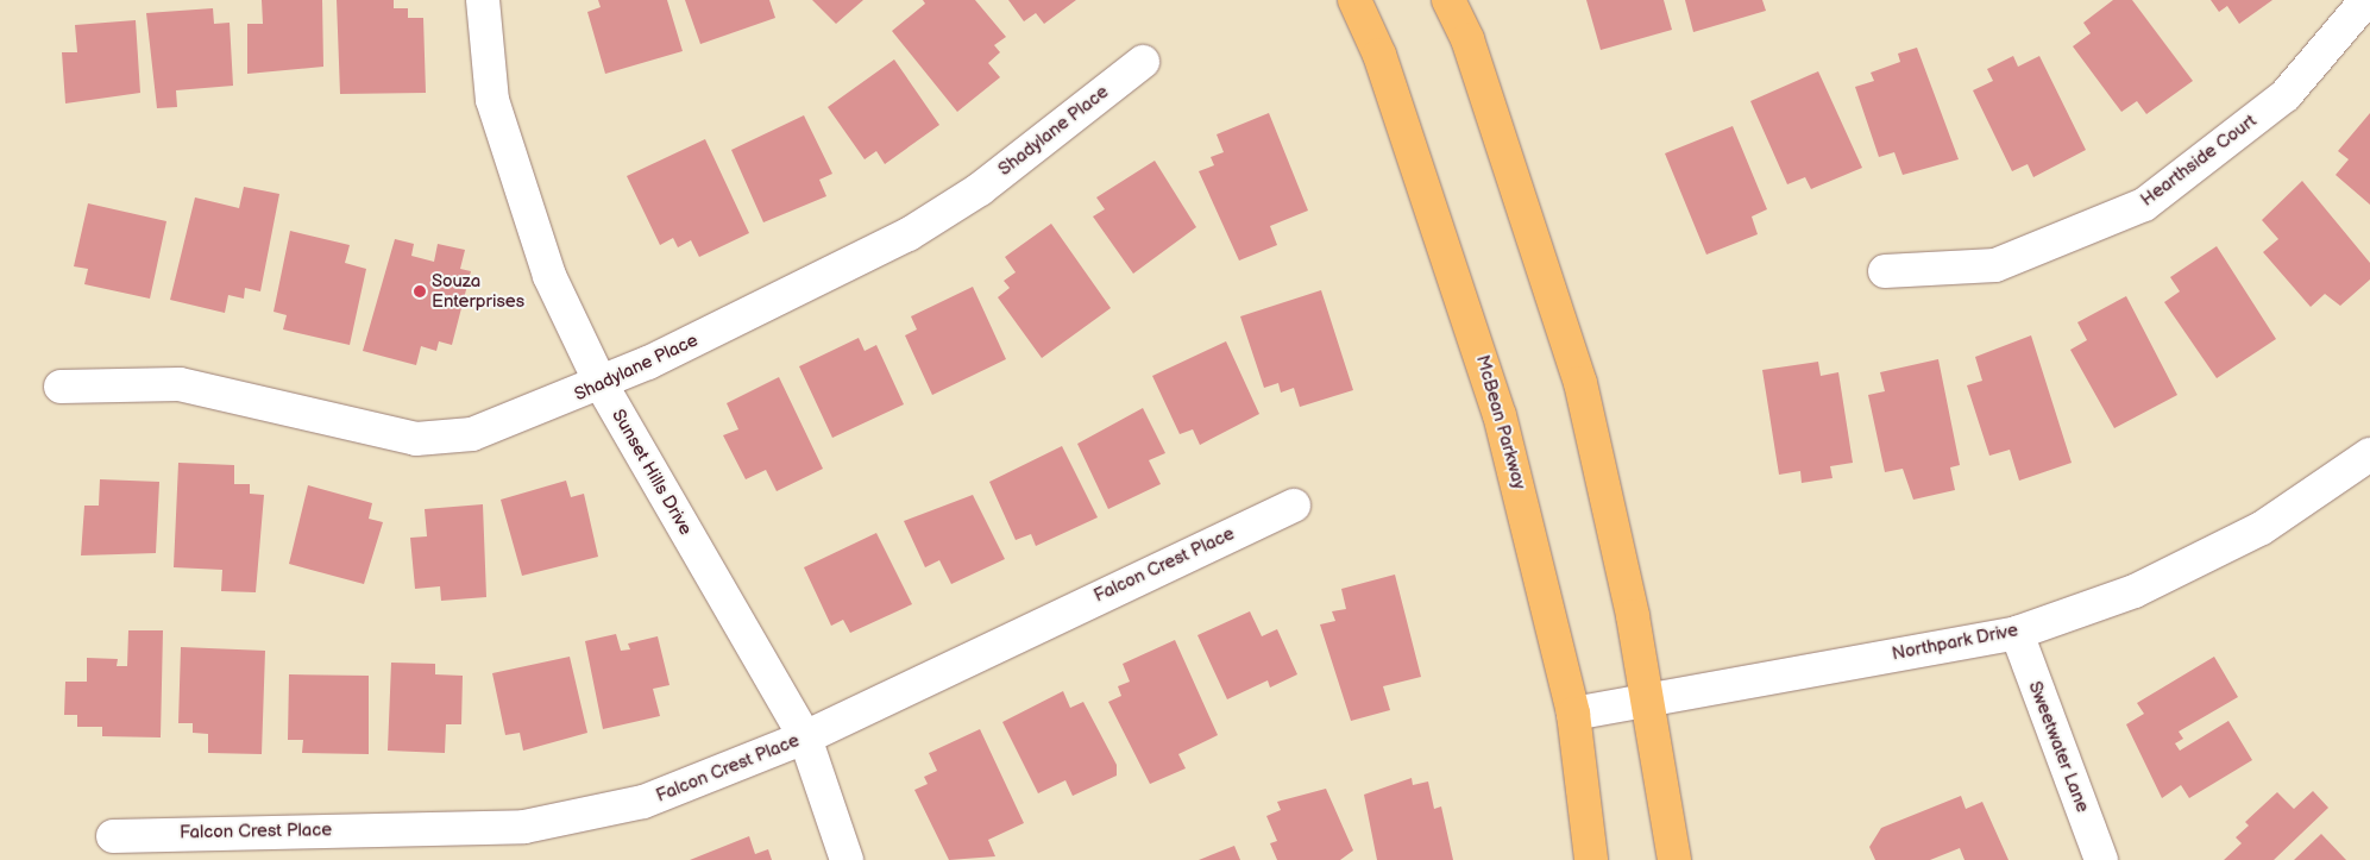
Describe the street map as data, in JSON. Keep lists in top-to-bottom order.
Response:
{
  "streets": {
    "main road": ["McBean Parkway"],
    "street": [
      "Shadylane Place",
      "Hearthside Court",
      "Sunset Hills Drive",
      "Falcon Crest Place",
      "Northpark Drive",
      "Sweetwater Lane"
    ]
  },
  "crossings": [
    ["Shadylane Place", "Sunset Hills Drive"],
    ["McBean Parkway", "Northpark Drive"],
    ["Sunset Hills Drive", "Falcon Crest Place"],
    ["Northpark Drive", "Sweetwater Lane"]
  ],
  "places": ["Souza Enterprises"]
}
